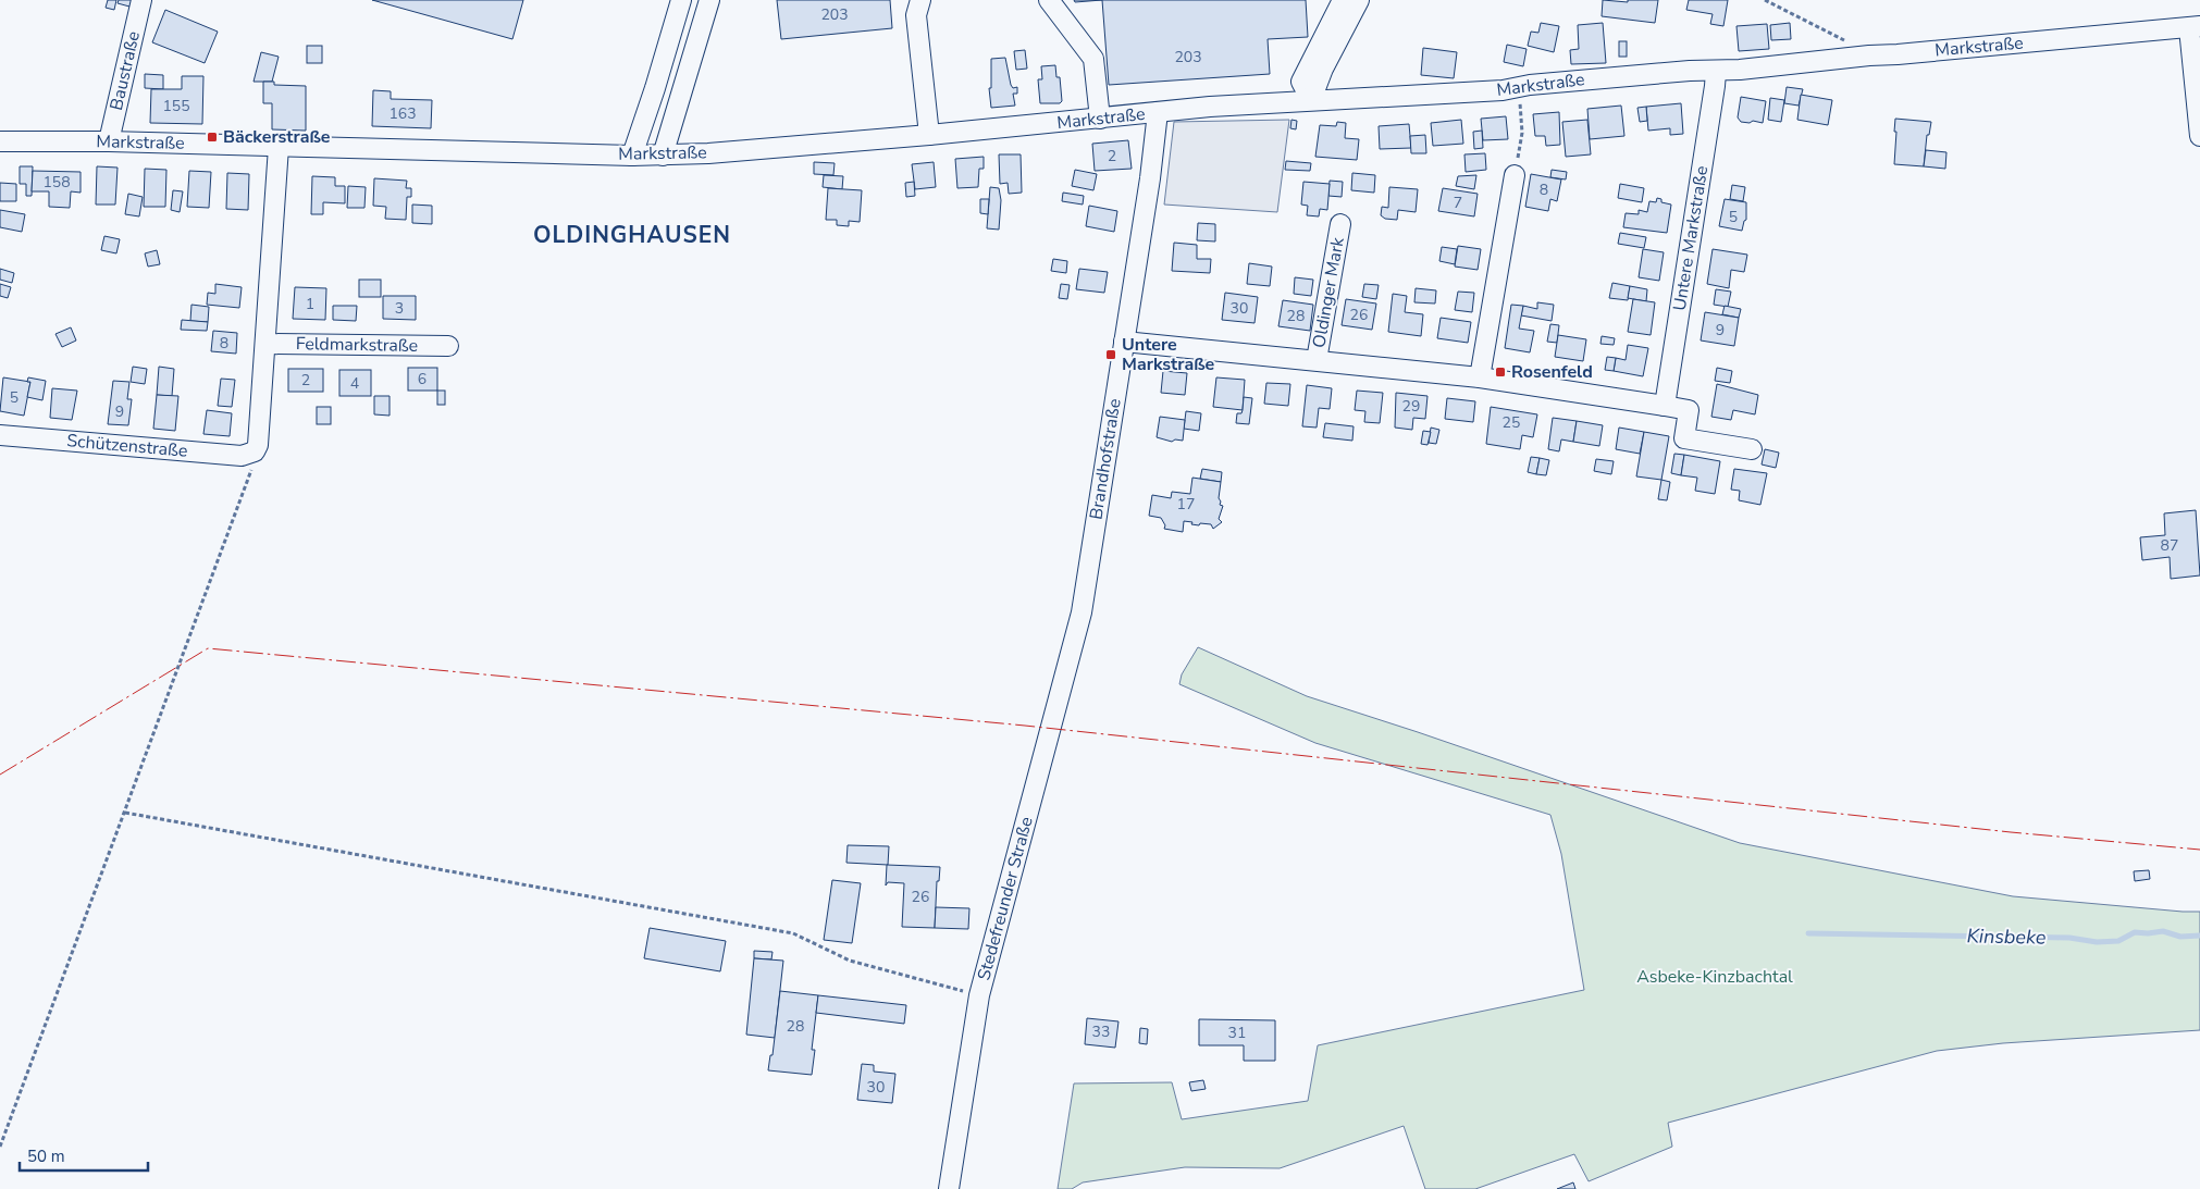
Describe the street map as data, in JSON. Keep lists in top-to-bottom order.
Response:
{
  "streets": {
    "street": [
      "Markstraße",
      "Baustraße",
      "Untere Markstraße",
      "Oldinger Mark",
      "Feldmarkstraße",
      "Schützenstraße",
      "Brandhofstraße",
      "Stedefreunder Straße"
    ]
  },
  "crossings": [
    ["Markstraße", "Baustraße"],
    ["Markstraße", "Untere Markstraße"],
    ["Markstraße", "Brandhofstraße"],
    ["Brandhofstraße", "Stedefreunder Straße"]
  ],
  "districts": ["OLDINGHAUSEN"],
  "water": ["Kinsbeke"],
  "parks": ["Asbeke-Kinzbachtal"],
  "places": {
    "transit": ["Bäckerstraße", "Untere Markstraße", "Rosenfeld"]
  },
  "house_numbers": [
    "203",
    "203",
    "155",
    "163",
    "2",
    "158",
    "8",
    "7",
    "5",
    "1",
    "3",
    "30",
    "26",
    "28",
    "9",
    "8",
    "6",
    "2",
    "4",
    "5",
    "29",
    "9",
    "25",
    "17",
    "87",
    "26",
    "28",
    "33",
    "31",
    "30"
  ],
  "scale_bar": "50 m"
}
